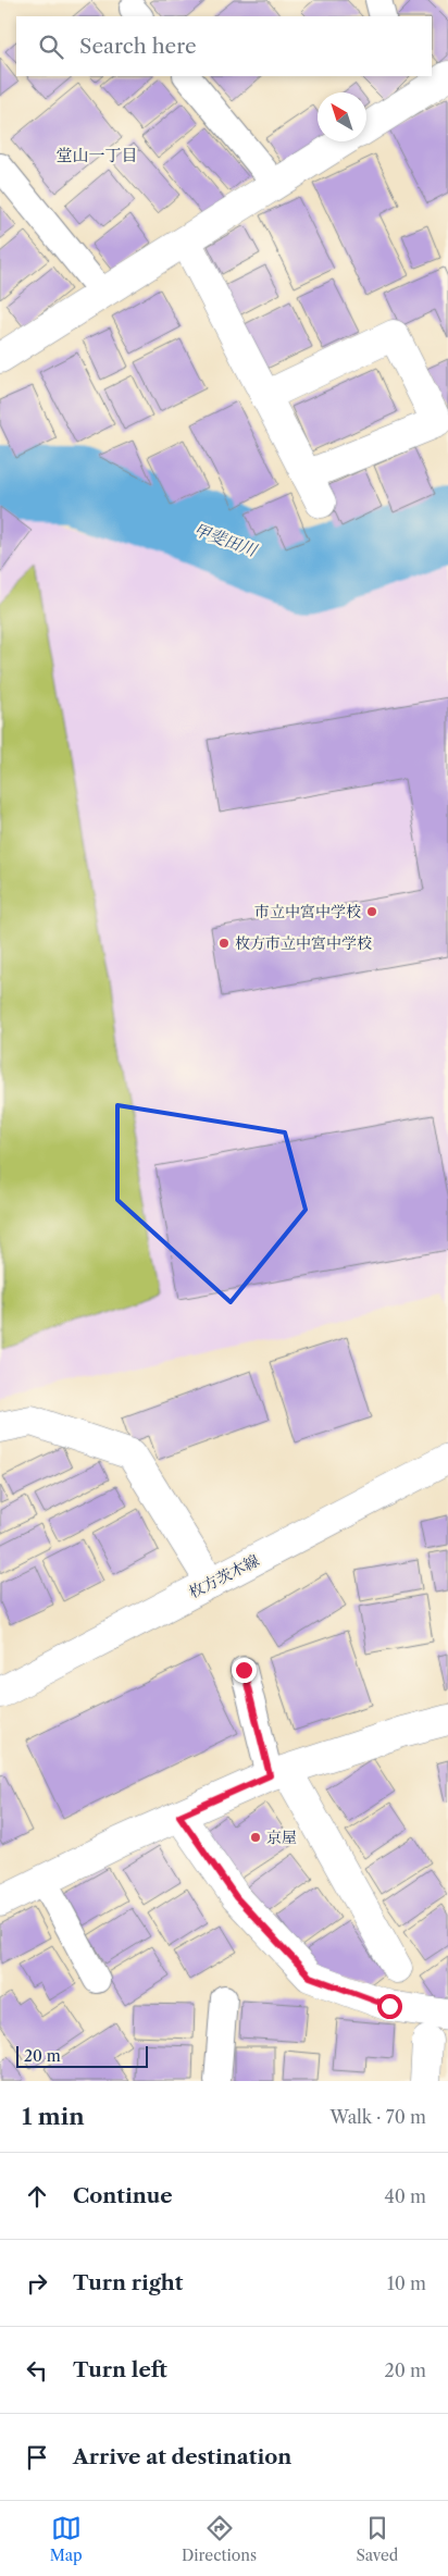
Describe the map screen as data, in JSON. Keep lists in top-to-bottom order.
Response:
{
  "streets": {
    "street": ["枚方茨木線"]
  },
  "districts": ["堂山一丁目"],
  "water": ["甲斐田川"],
  "places": ["市立中宮中学校", "枚方市立中宮中学校", "京屋"],
  "scale_bar": "20 m",
  "north": "top left",
  "page": {
    "search": "Search here",
    "scale": "20 m",
    "heading": ["1 min", "Walk · 70 m"],
    "list": [
      ["Continue", "40 m"],
      ["Turn right", "10 m"],
      ["Turn left", "20 m"],
      "Arrive at destination"
    ],
    "nav": ["Map", "Directions", "Saved"]
  }
}
